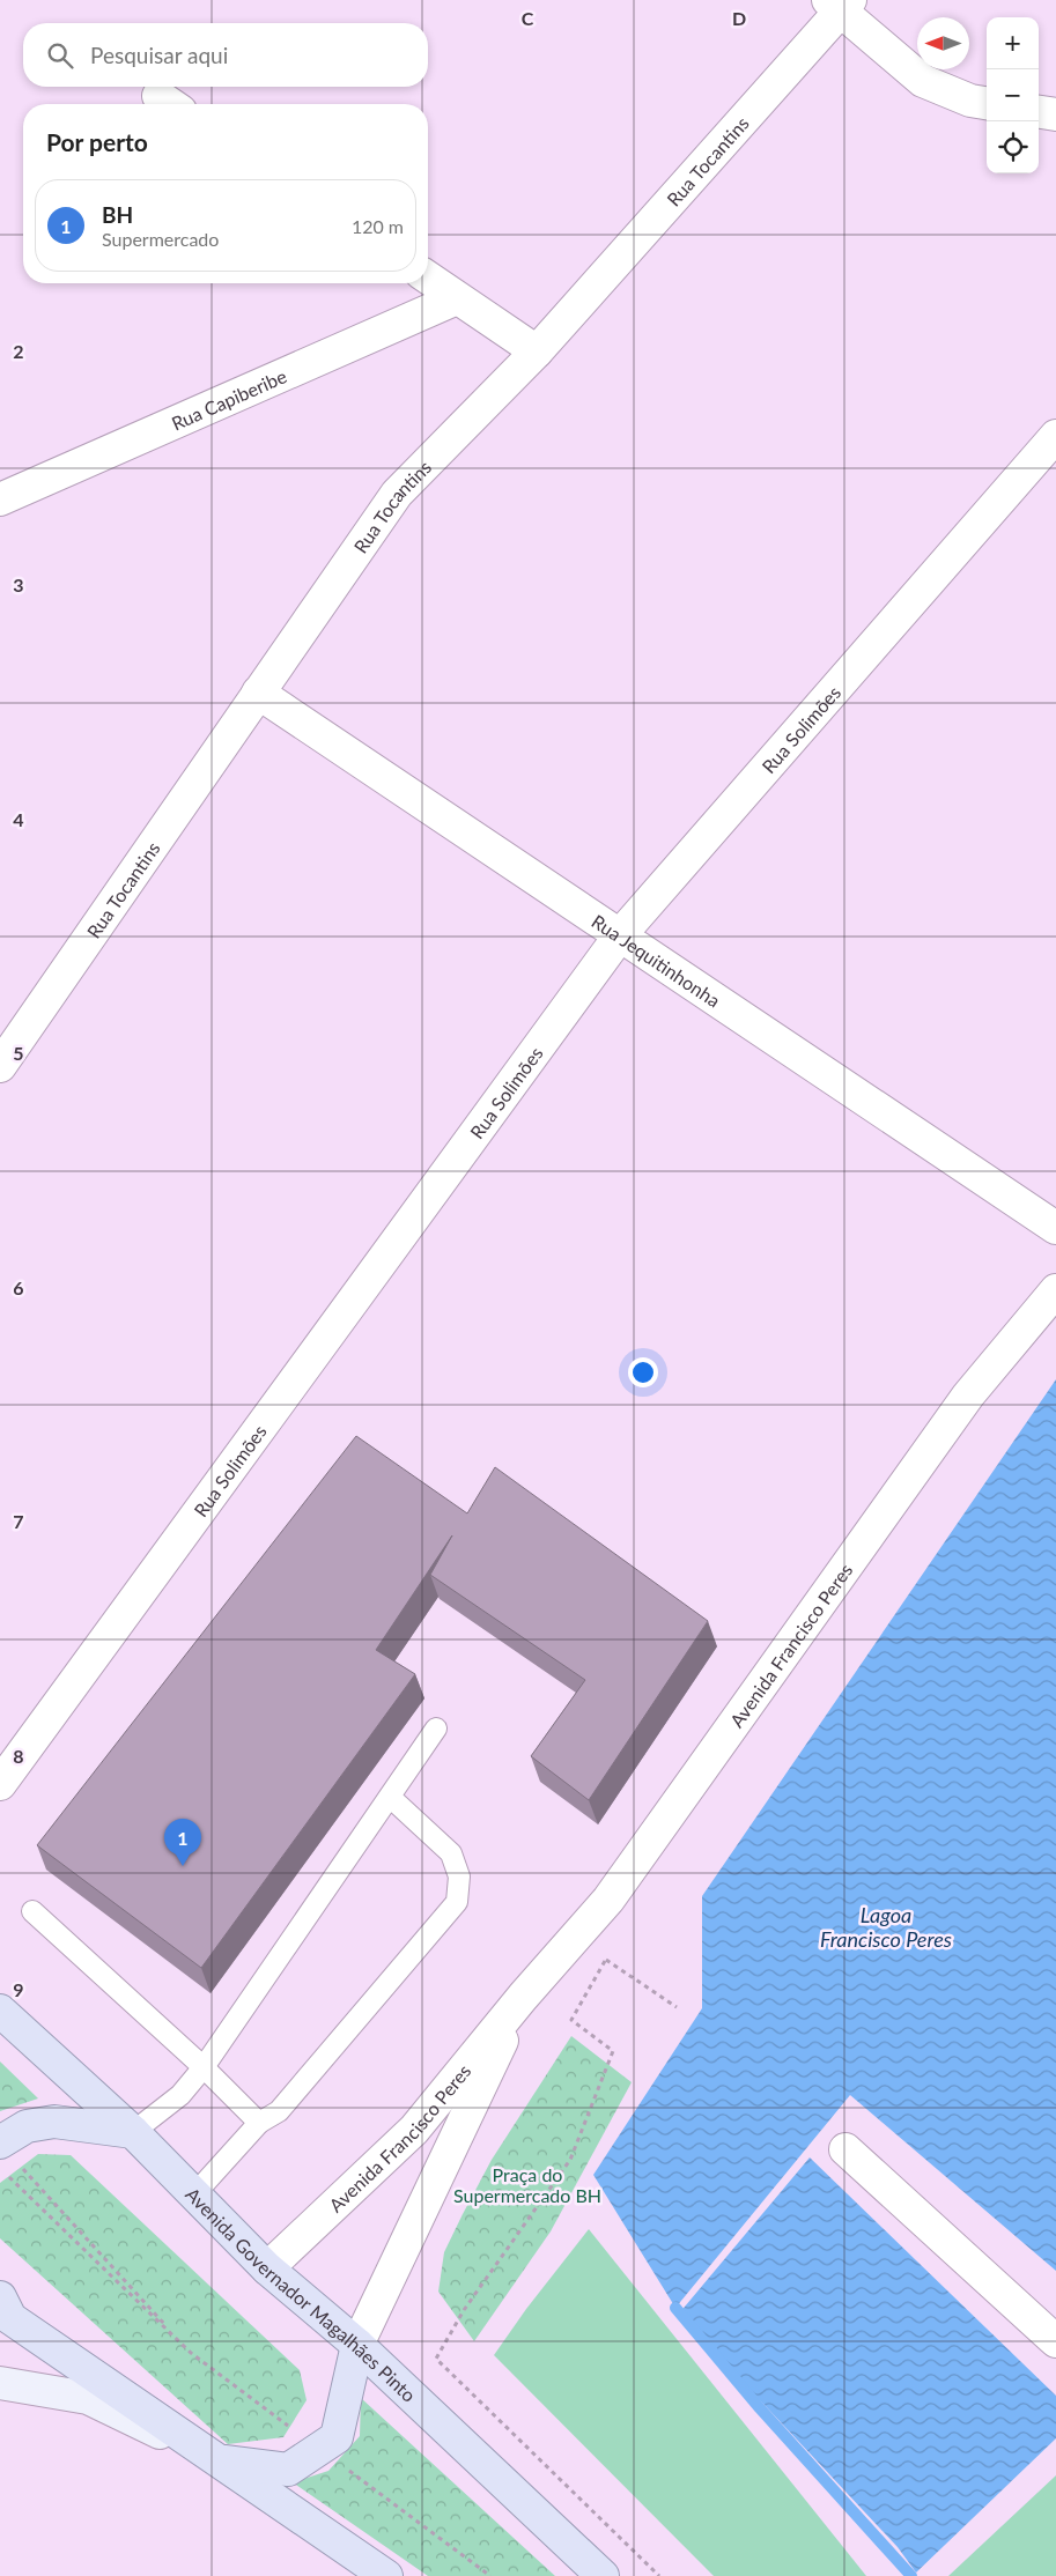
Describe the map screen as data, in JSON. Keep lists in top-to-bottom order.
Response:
{
  "streets": {
    "main road": ["Avenida Governador Magalhães Pinto"],
    "street": [
      "Rua Tocantins",
      "Rua Capiberibe",
      "Rua Solimões",
      "Rua Jequitinhonha",
      "Avenida Francisco Peres"
    ]
  },
  "crossings": [
    ["Rua Tocantins", "Rua Jequitinhonha"],
    ["Rua Solimões", "Rua Jequitinhonha"],
    ["Avenida Francisco Peres", "Avenida Governador Magalhães Pinto"]
  ],
  "water": ["Lagoa Francisco Peres"],
  "parks": ["Praça do Supermercado BH"],
  "north": "left",
  "page": {
    "map_buttons": ["+", "−"],
    "search": "Pesquisar aqui",
    "heading": "Por perto",
    "list": [
      {
        "mark": "1",
        "name": "BH",
        "note": "Supermercado",
        "value": "120 m"
      }
    ],
    "pins": "1"
  },
  "grid": {
    "columns": ["C", "D"],
    "rows": [
      "2",
      "3",
      "4",
      "5",
      "6",
      "7",
      "8",
      "9"
    ]
  }
}
